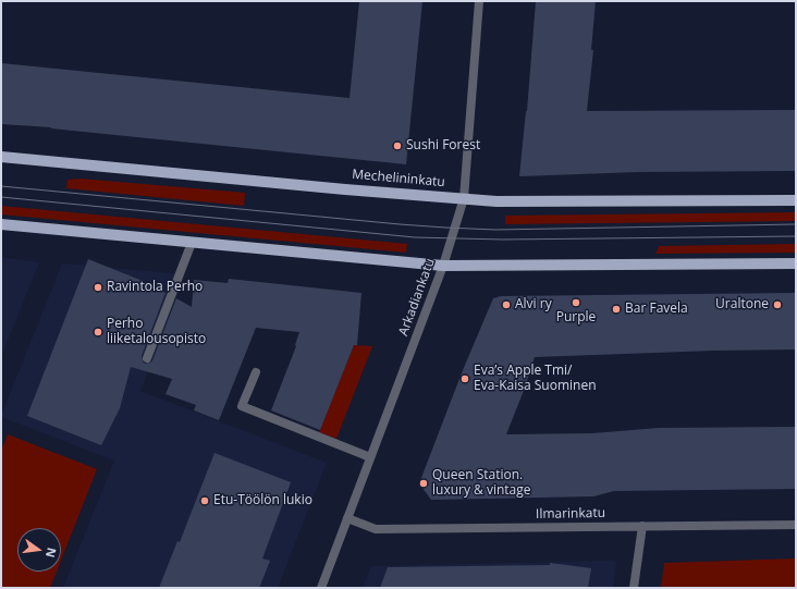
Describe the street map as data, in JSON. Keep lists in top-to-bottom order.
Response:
{
  "streets": {
    "main road": ["Mechelininkatu"],
    "street": ["Arkadiankatu", "Ilmarinkatu"]
  },
  "crossings": [
    ["Mechelininkatu", "Arkadiankatu"],
    ["Arkadiankatu", "Ilmarinkatu"]
  ],
  "places": [
    "Sushi Forest",
    "Ravintola Perho",
    "Purple",
    "Alvi ry",
    "Uraltone",
    "Bar Favela",
    "Perho liiketalousopisto",
    "Eva’s Apple Tmi/ Eva-Kaisa Suominen",
    "Queen Station. luxury & vintage",
    "Etu-Töölön lukio"
  ],
  "north": "right"
}
